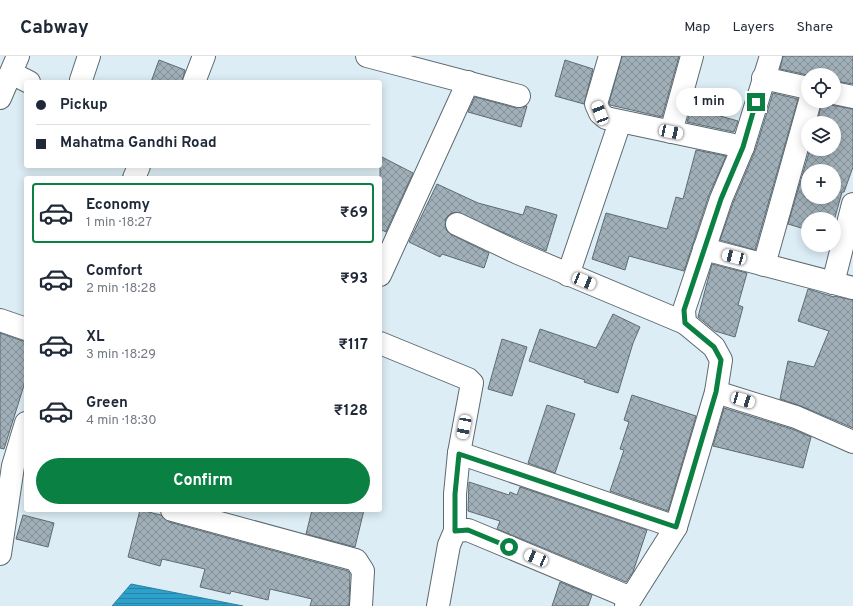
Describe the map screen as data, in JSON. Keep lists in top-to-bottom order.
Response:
{
  "page": {
    "header": "Cabway",
    "nav": ["Map", "Layers", "Share"],
    "map_buttons": ["+", "−"],
    "banner": ["Pickup", "Mahatma Gandhi Road"],
    "bubble": "1 min",
    "list": [
      {
        "name": "Economy",
        "note": "1 min · 18:27",
        "value": "₹69"
      },
      {
        "name": "Comfort",
        "note": "2 min · 18:28",
        "value": "₹93"
      },
      {
        "name": "XL",
        "note": "3 min · 18:29",
        "value": "₹117"
      },
      {
        "name": "Green",
        "note": "4 min · 18:30",
        "value": "₹128"
      }
    ],
    "buttons": "Confirm"
  }
}
